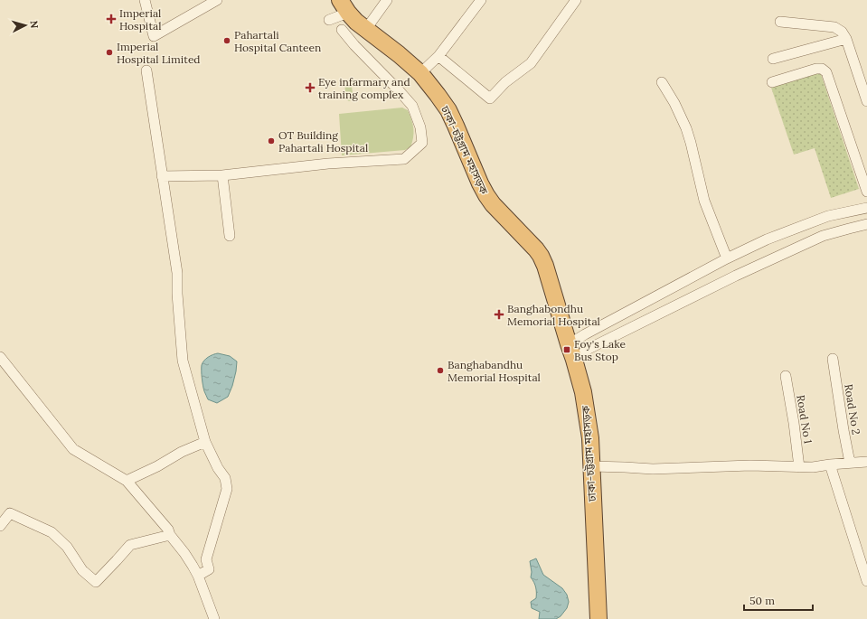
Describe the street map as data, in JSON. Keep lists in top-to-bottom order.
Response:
{
  "streets": {
    "highway": ["ঢাকা-চট্টগ্রাম মহাসড়ক"],
    "street": ["Road No 2", "Road No 1"]
  },
  "places": {
    "health": ["Imperial Hospital", "Eye infarmary and training complex", "Banghabondhu Memorial Hospital"],
    "other": [
      "Pahartali Hospital Canteen",
      "Imperial Hospital Limited",
      "OT Building Pahartali Hospital",
      "Banghabandhu Memorial Hospital"
    ],
    "transit": ["Foy's Lake Bus Stop"]
  },
  "scale_bar": "50 m",
  "north": "right"
}
